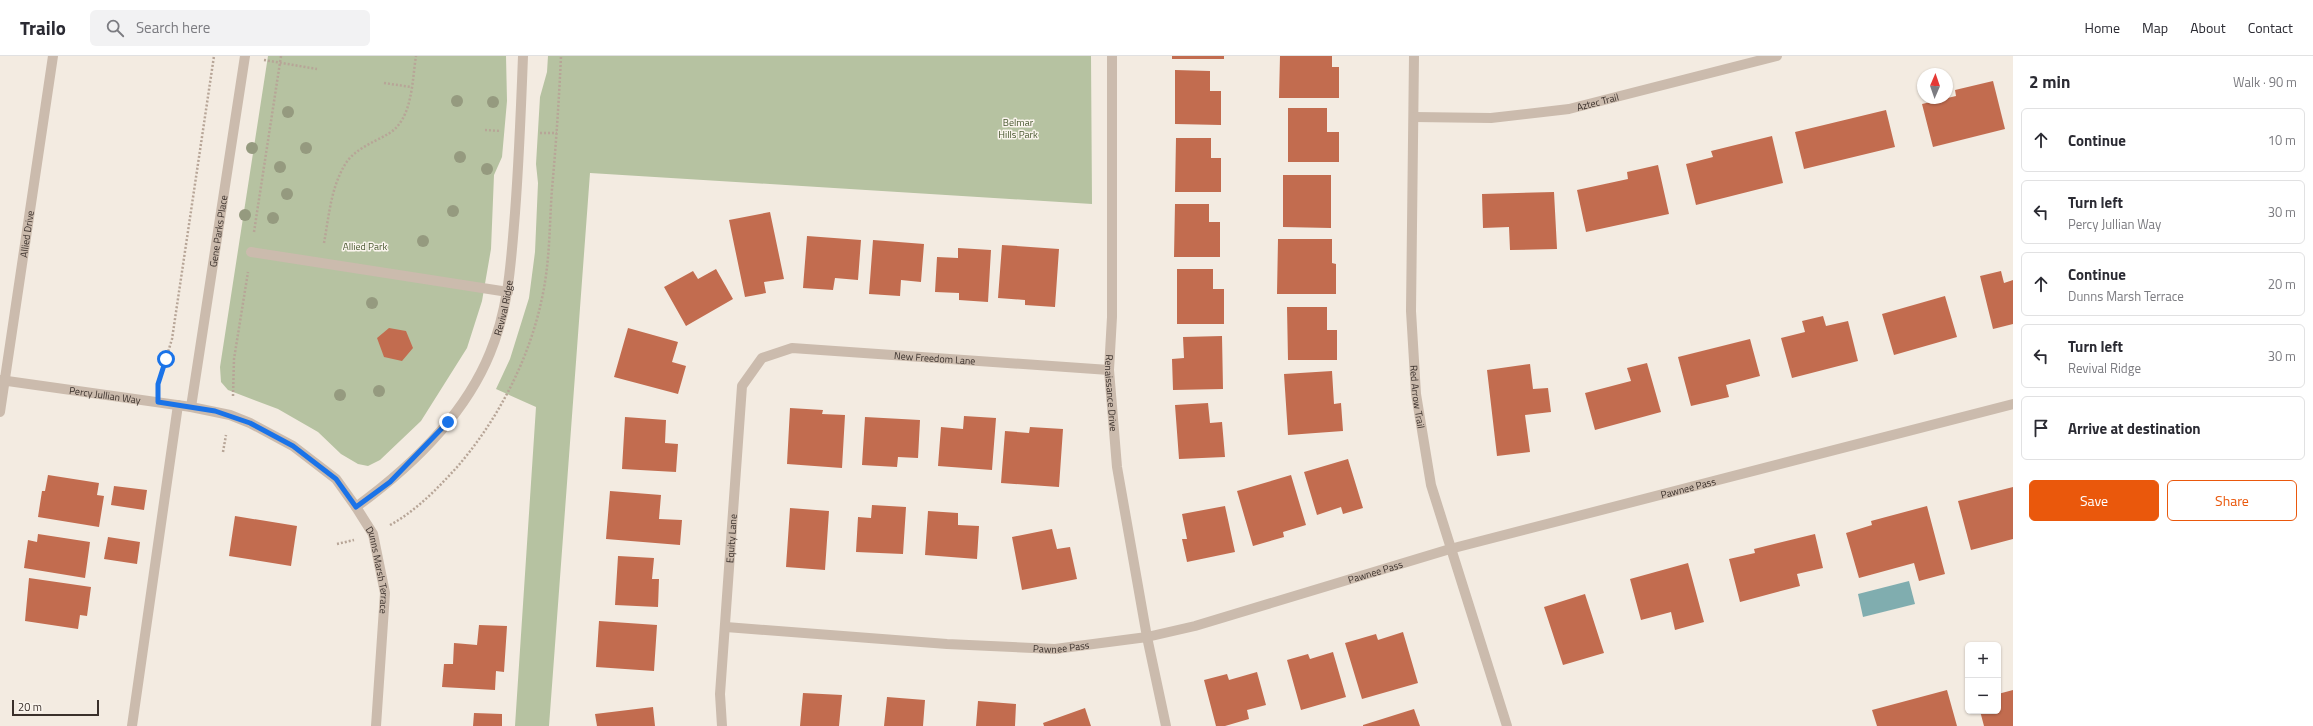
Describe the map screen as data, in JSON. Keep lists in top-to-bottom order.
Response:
{
  "streets": {
    "street": [
      "Aztec Trail",
      "Gene Parks Place",
      "Allied Drive",
      "Revival Ridge",
      "New Freedom Lane",
      "Renaissance Drive",
      "Percy Jullian Way",
      "Red Arrow Trail",
      "Pawnee Pass",
      "Equity Lane",
      "Dunns Marsh Terrace"
    ]
  },
  "crossings": [
    ["Aztec Trail", "Red Arrow Trail"],
    ["Gene Parks Place", "Percy Jullian Way"],
    ["Allied Drive", "Percy Jullian Way"],
    ["Revival Ridge", "Dunns Marsh Terrace"],
    ["New Freedom Lane", "Renaissance Drive"],
    ["New Freedom Lane", "Equity Lane"],
    ["Renaissance Drive", "Pawnee Pass"],
    ["Percy Jullian Way", "Dunns Marsh Terrace"],
    ["Red Arrow Trail", "Pawnee Pass"],
    ["Pawnee Pass", "Equity Lane"]
  ],
  "parks": ["Belmar Hills Park", "Allied Park"],
  "scale_bar": "20 m",
  "north": "top",
  "page": {
    "header": "Trailo",
    "search": "Search here",
    "nav": [
      "Home",
      "Map",
      "About",
      "Contact"
    ],
    "heading": ["2 min", "Walk · 90 m"],
    "list": [
      ["Continue", "10 m"],
      ["Turn left", "Percy Jullian Way", "30 m"],
      ["Continue", "Dunns Marsh Terrace", "20 m"],
      ["Turn left", "Revival Ridge", "30 m"],
      "Arrive at destination"
    ],
    "buttons": ["Save", "Share"],
    "map_buttons": ["+", "−"],
    "scale": "20 m"
  }
}
